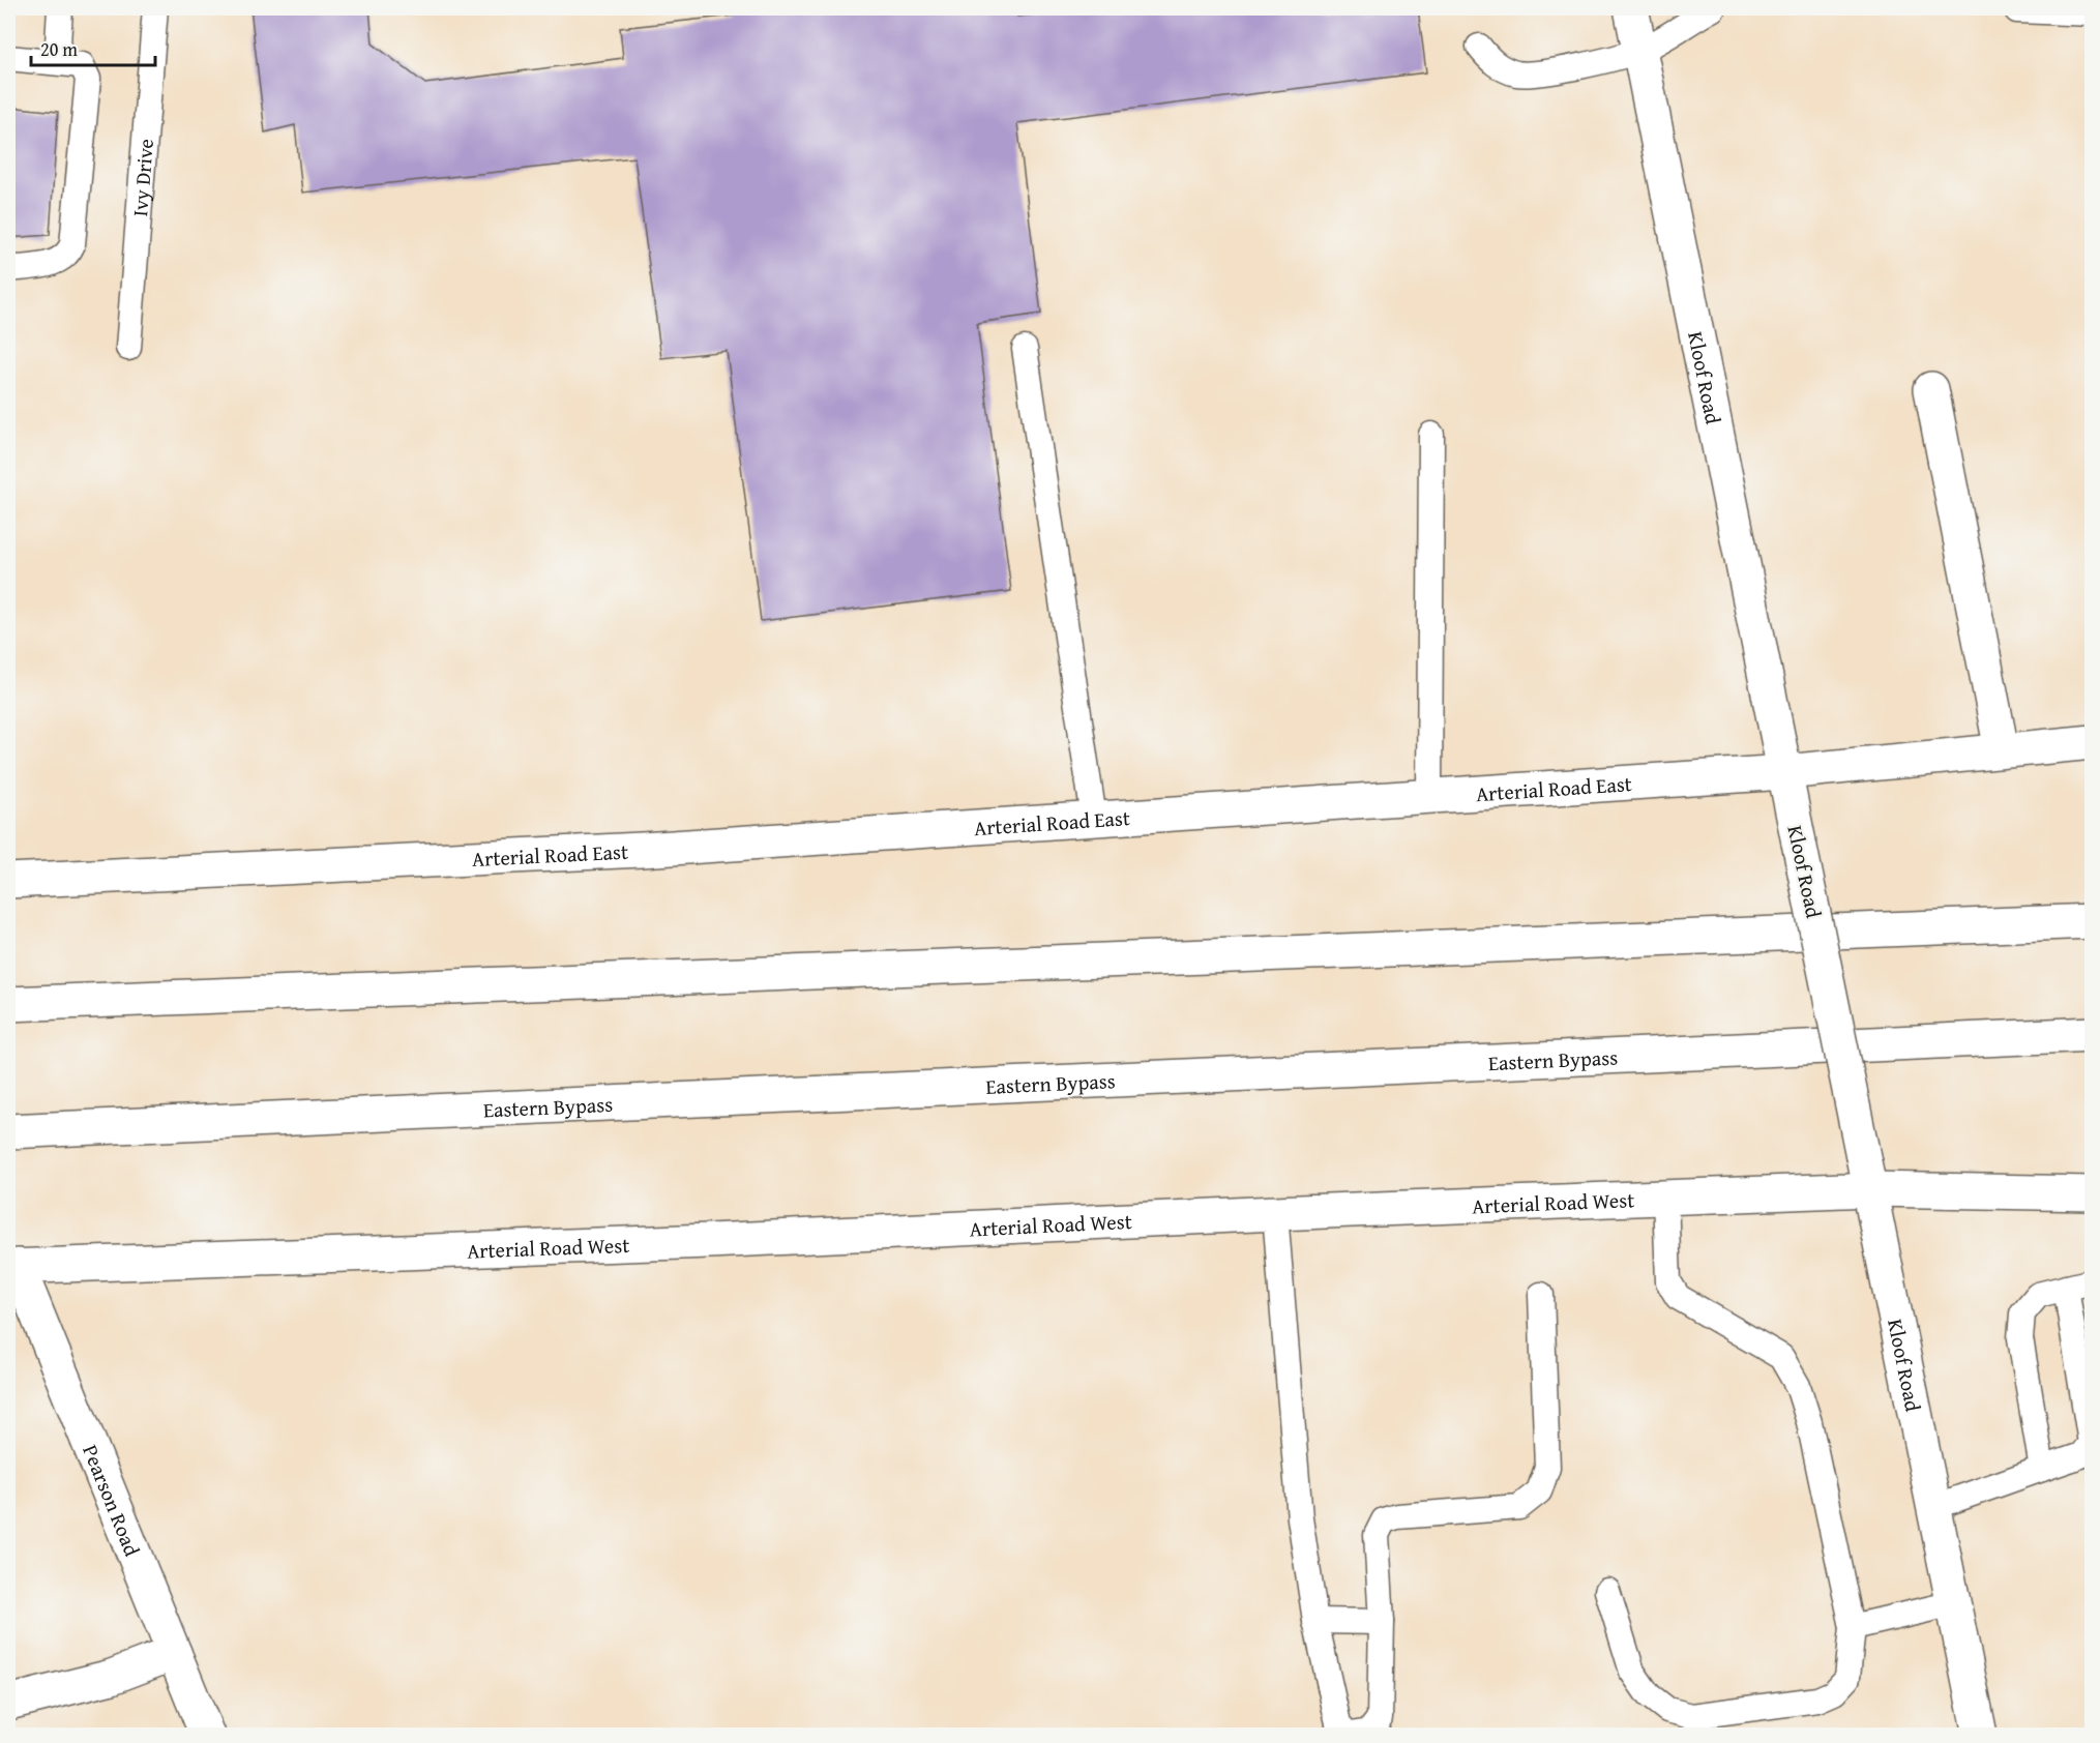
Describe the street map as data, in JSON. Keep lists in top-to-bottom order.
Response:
{
  "streets": {
    "main road": [
      "Kloof Road",
      "Arterial Road East",
      "Eastern Bypass",
      "Arterial Road West",
      "Pearson Road"
    ],
    "lane": ["Ivy Drive"]
  },
  "crossings": [
    ["Kloof Road", "Arterial Road East"],
    ["Kloof Road", "Arterial Road West"],
    ["Arterial Road West", "Pearson Road"]
  ],
  "scale_bar": "20 m"
}
